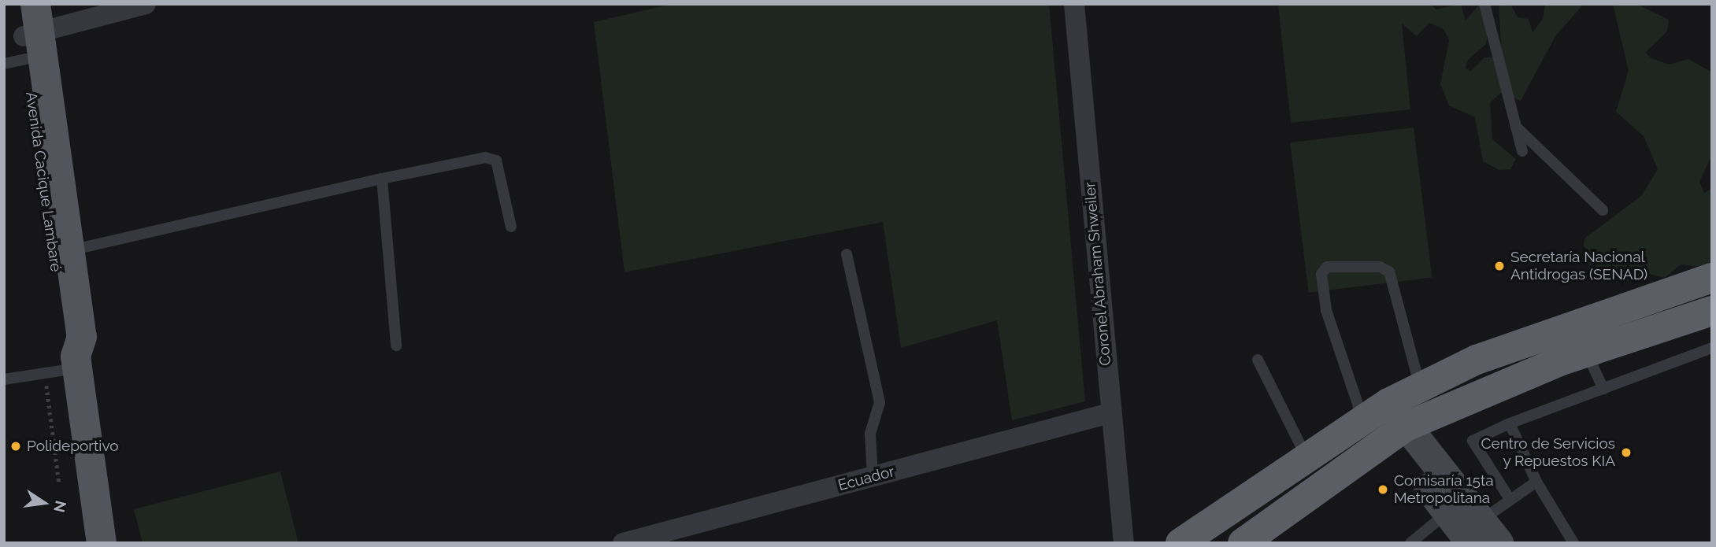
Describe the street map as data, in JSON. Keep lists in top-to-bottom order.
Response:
{
  "streets": {
    "main road": ["Avenida Cacique Lambaré"],
    "street": ["Coronel Abraham Shweiler", "Ecuador"]
  },
  "crossings": [
    ["Coronel Abraham Shweiler", "Ecuador"]
  ],
  "places": [
    "Secretaría Nacional Antidrogas (SENAD)",
    "Polideportivo",
    "Centro de Servicios y Repuestos KIA",
    "Comisaría 15ta Metropolitana"
  ],
  "north": "right"
}
